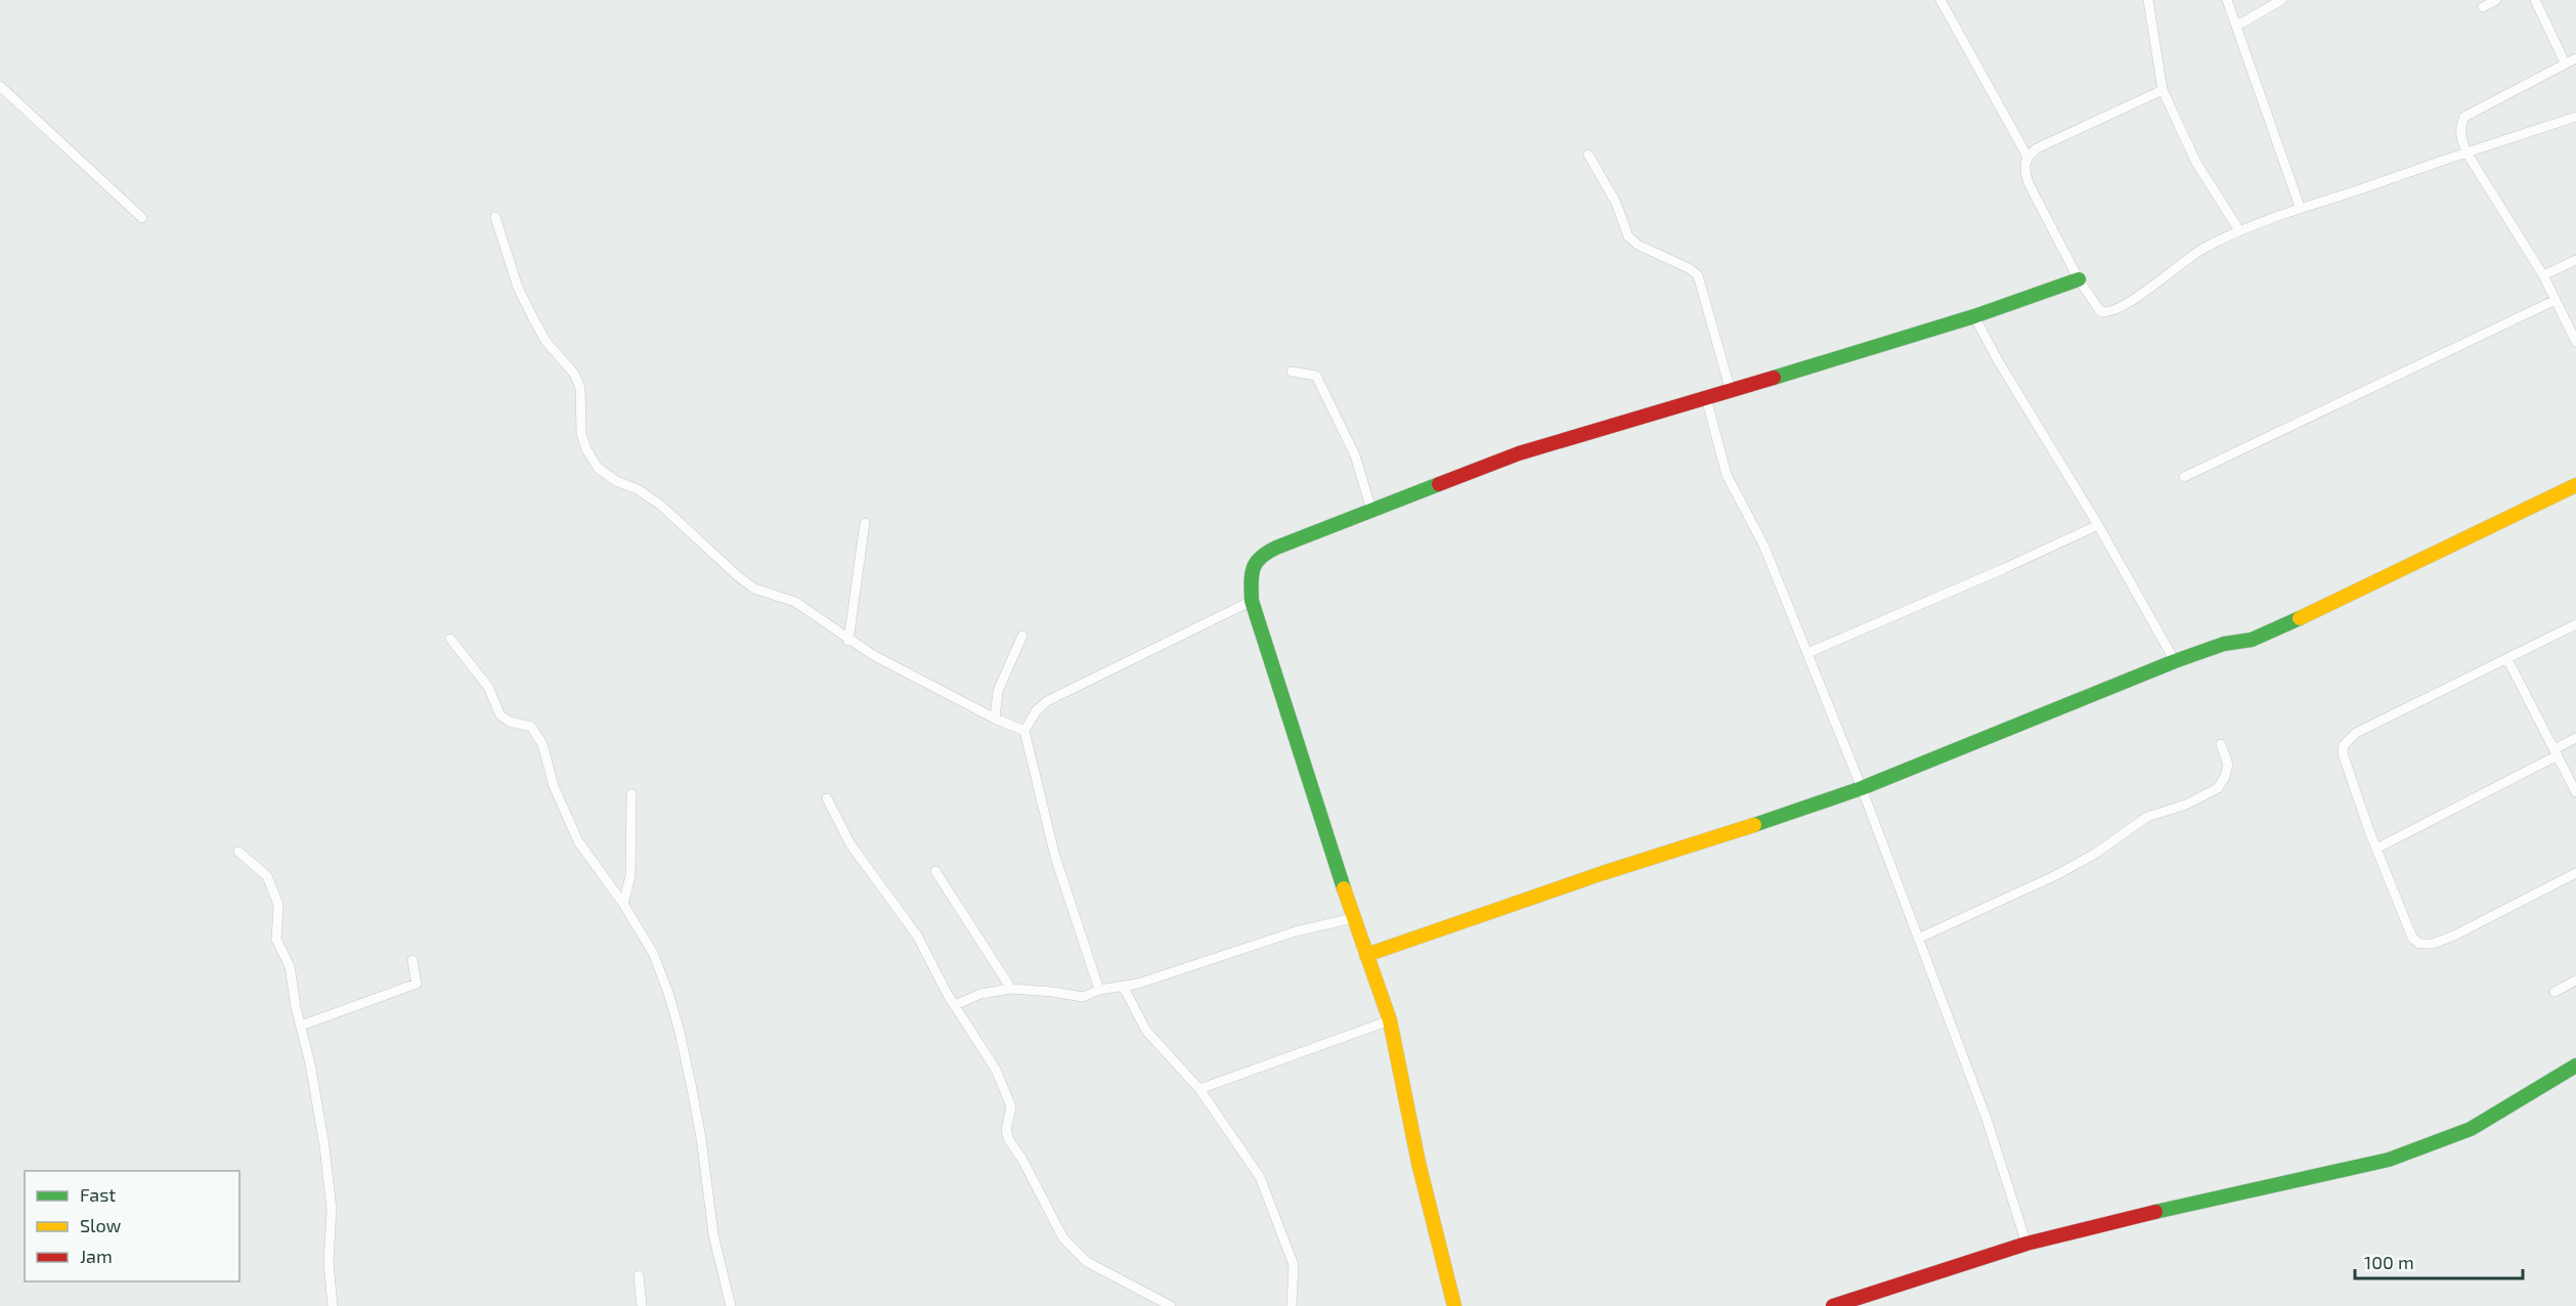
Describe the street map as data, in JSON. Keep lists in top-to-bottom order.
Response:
{
  "legend": ["Fast", "Slow", "Jam"],
  "scale_bar": "100 m"
}
